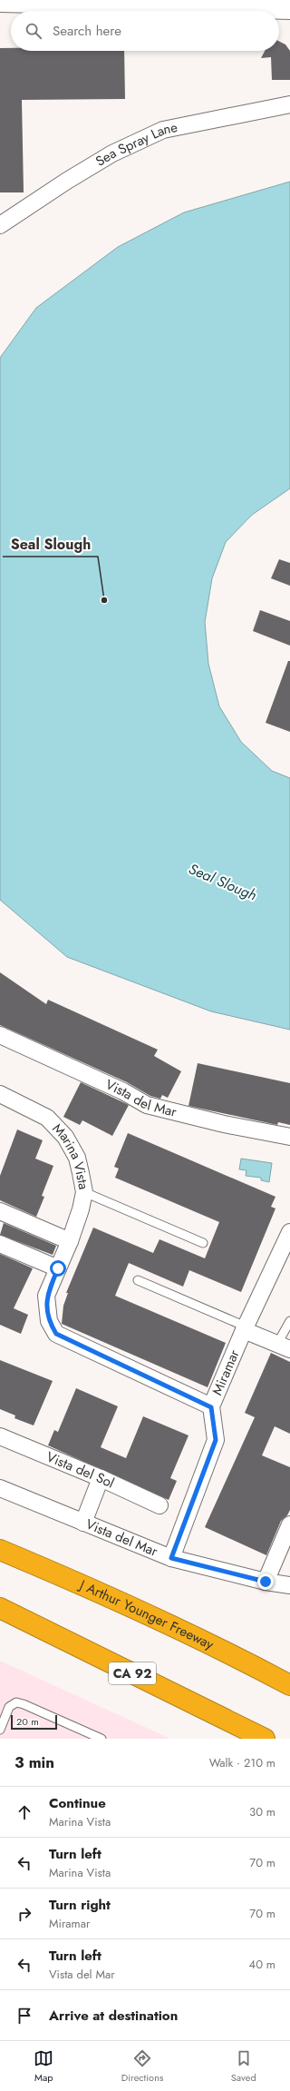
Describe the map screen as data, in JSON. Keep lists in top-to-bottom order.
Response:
{
  "streets": {
    "highway": ["J Arthur Younger Freeway", "CA 92"],
    "street": [
      "Sea Spray Lane",
      "Vista del Mar",
      "Marina Vista",
      "Miramar",
      "Vista del Sol"
    ]
  },
  "crossings": [
    ["Vista del Mar", "Miramar"],
    ["Vista del Mar", "Vista del Sol"],
    ["Marina Vista", "Miramar"]
  ],
  "water": ["Seal Slough"],
  "places": ["Seal Slough"],
  "scale_bar": "20 m",
  "page": {
    "search": "Search here",
    "scale": "20 m",
    "heading": ["3 min", "Walk · 210 m"],
    "list": [
      ["Continue", "Marina Vista", "30 m"],
      ["Turn left", "Marina Vista", "70 m"],
      ["Turn right", "Miramar", "70 m"],
      ["Turn left", "Vista del Mar", "40 m"],
      "Arrive at destination"
    ],
    "nav": ["Map", "Directions", "Saved"]
  }
}
